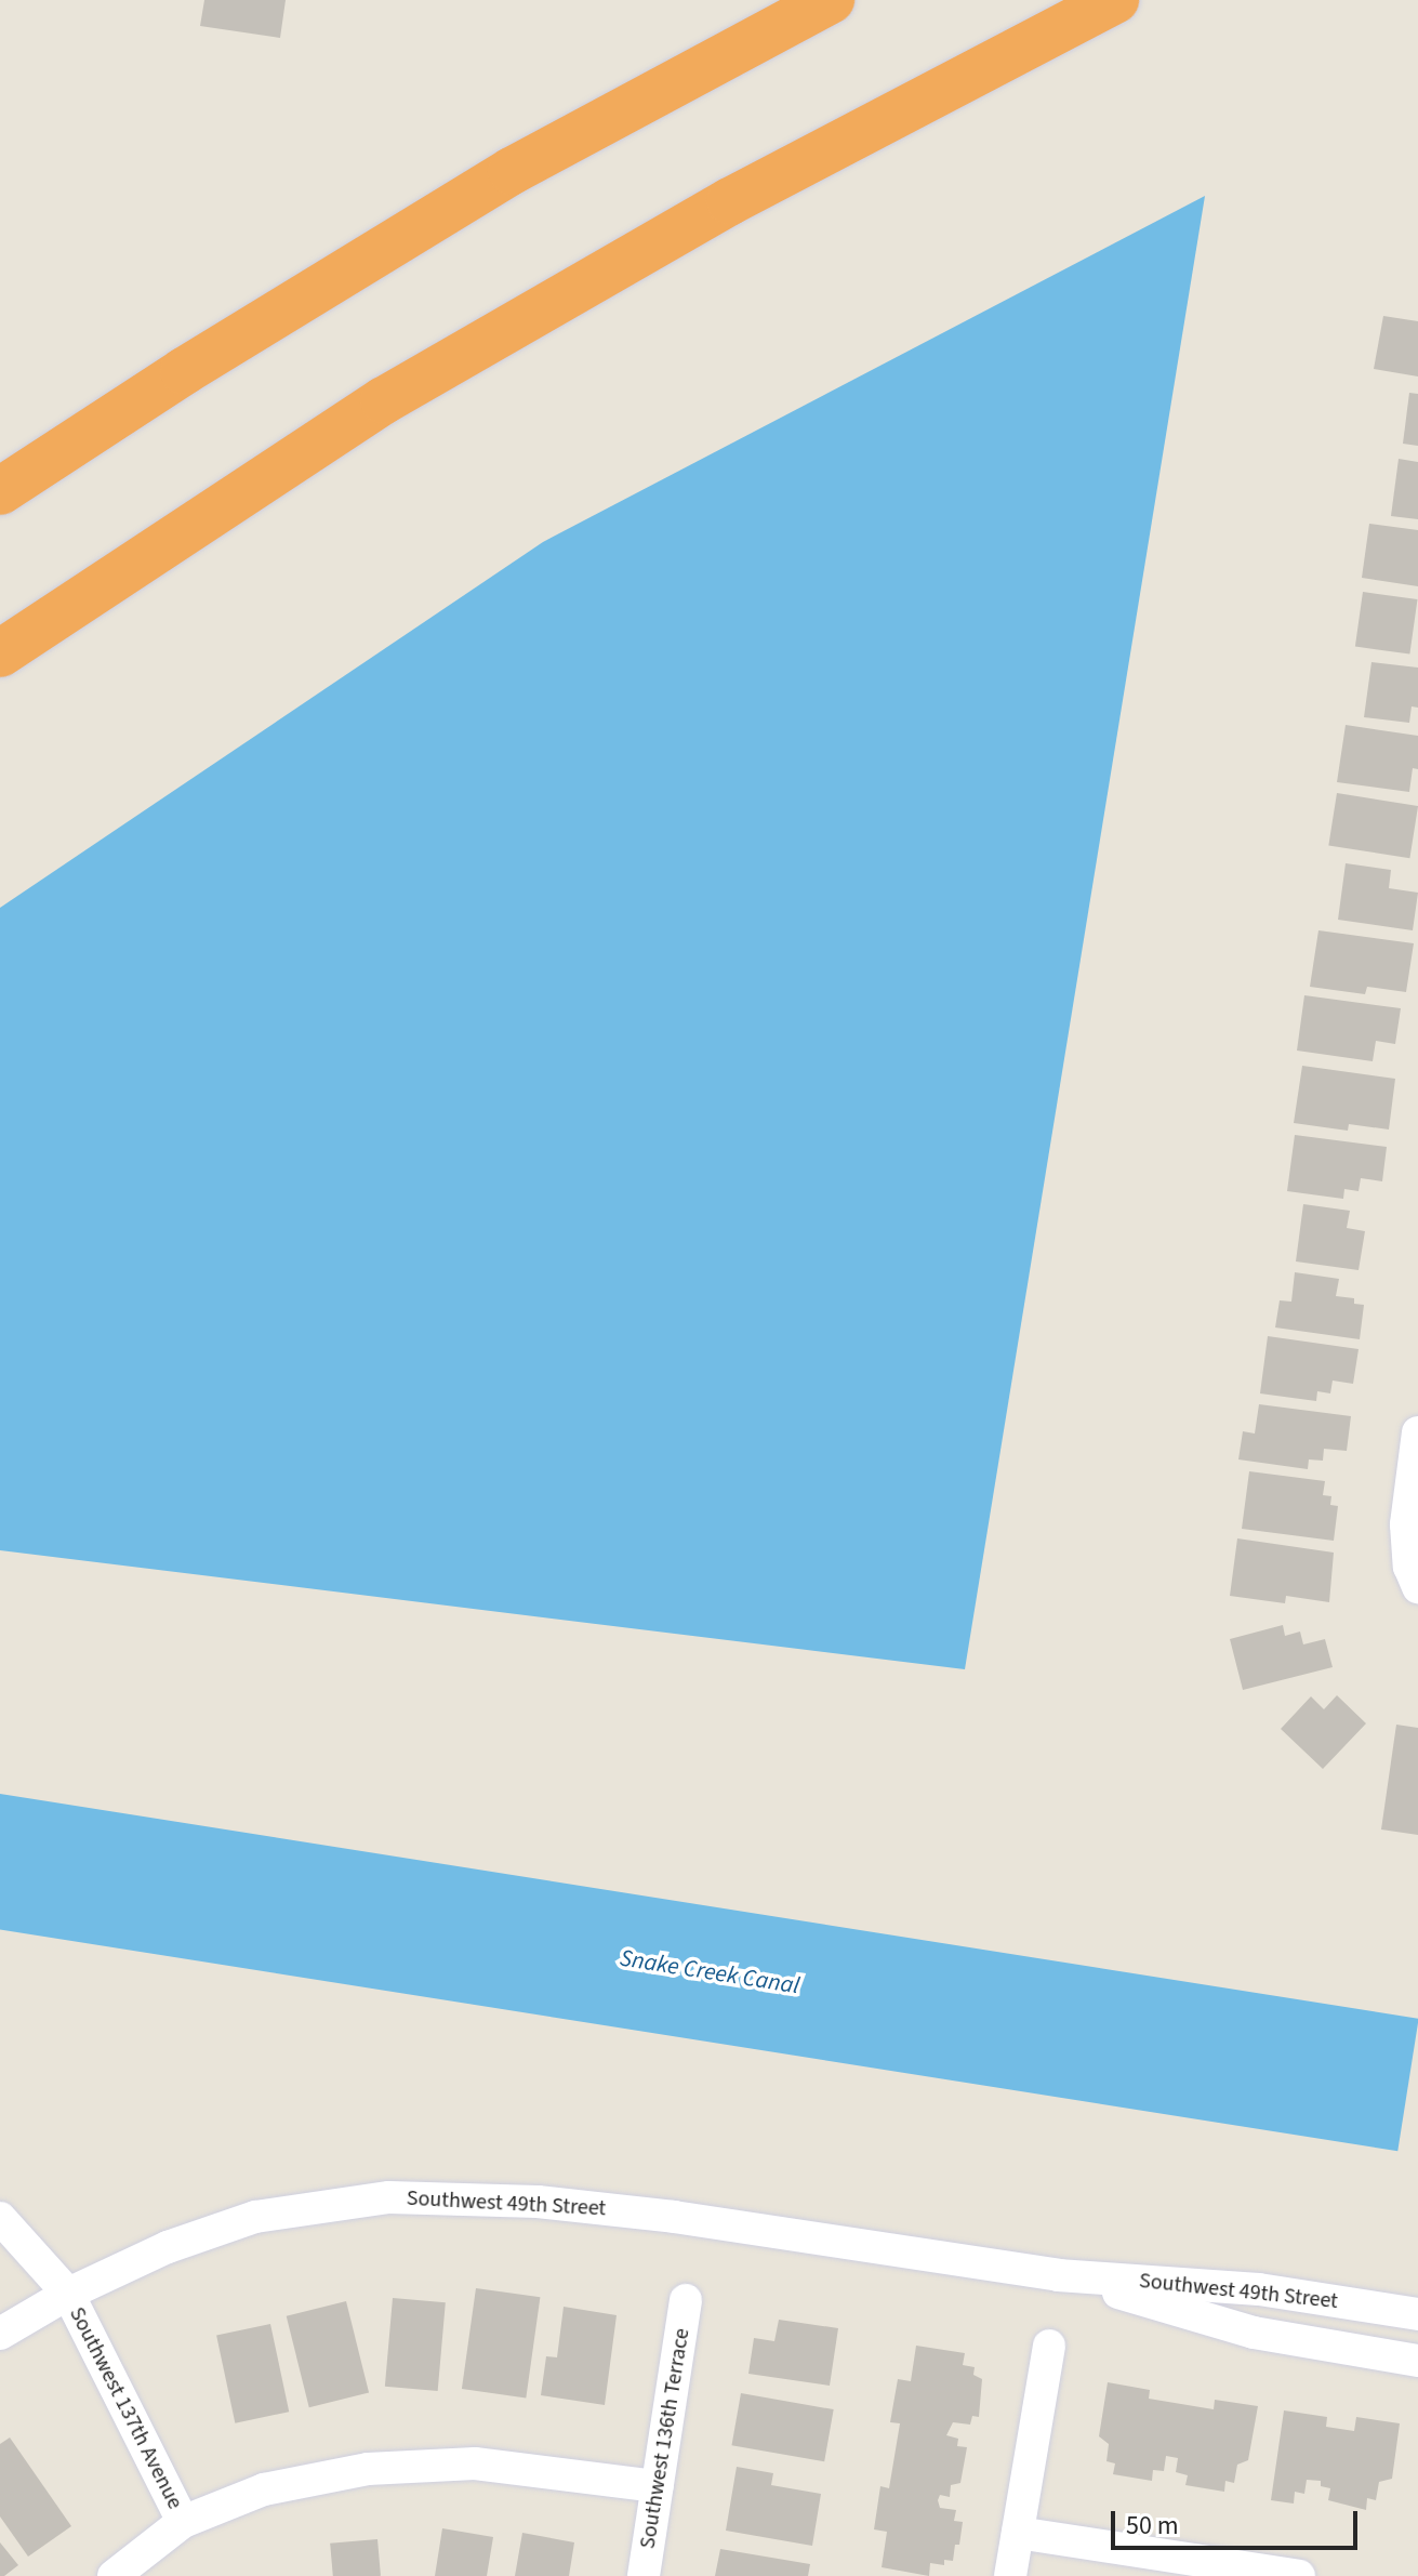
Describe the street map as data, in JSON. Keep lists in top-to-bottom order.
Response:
{
  "streets": {
    "street": ["Southwest 49th Street", "Southwest 137th Avenue", "Southwest 136th Terrace"]
  },
  "crossings": [
    ["Southwest 49th Street", "Southwest 137th Avenue"]
  ],
  "water": ["Snake Creek Canal"],
  "scale_bar": "50 m"
}
